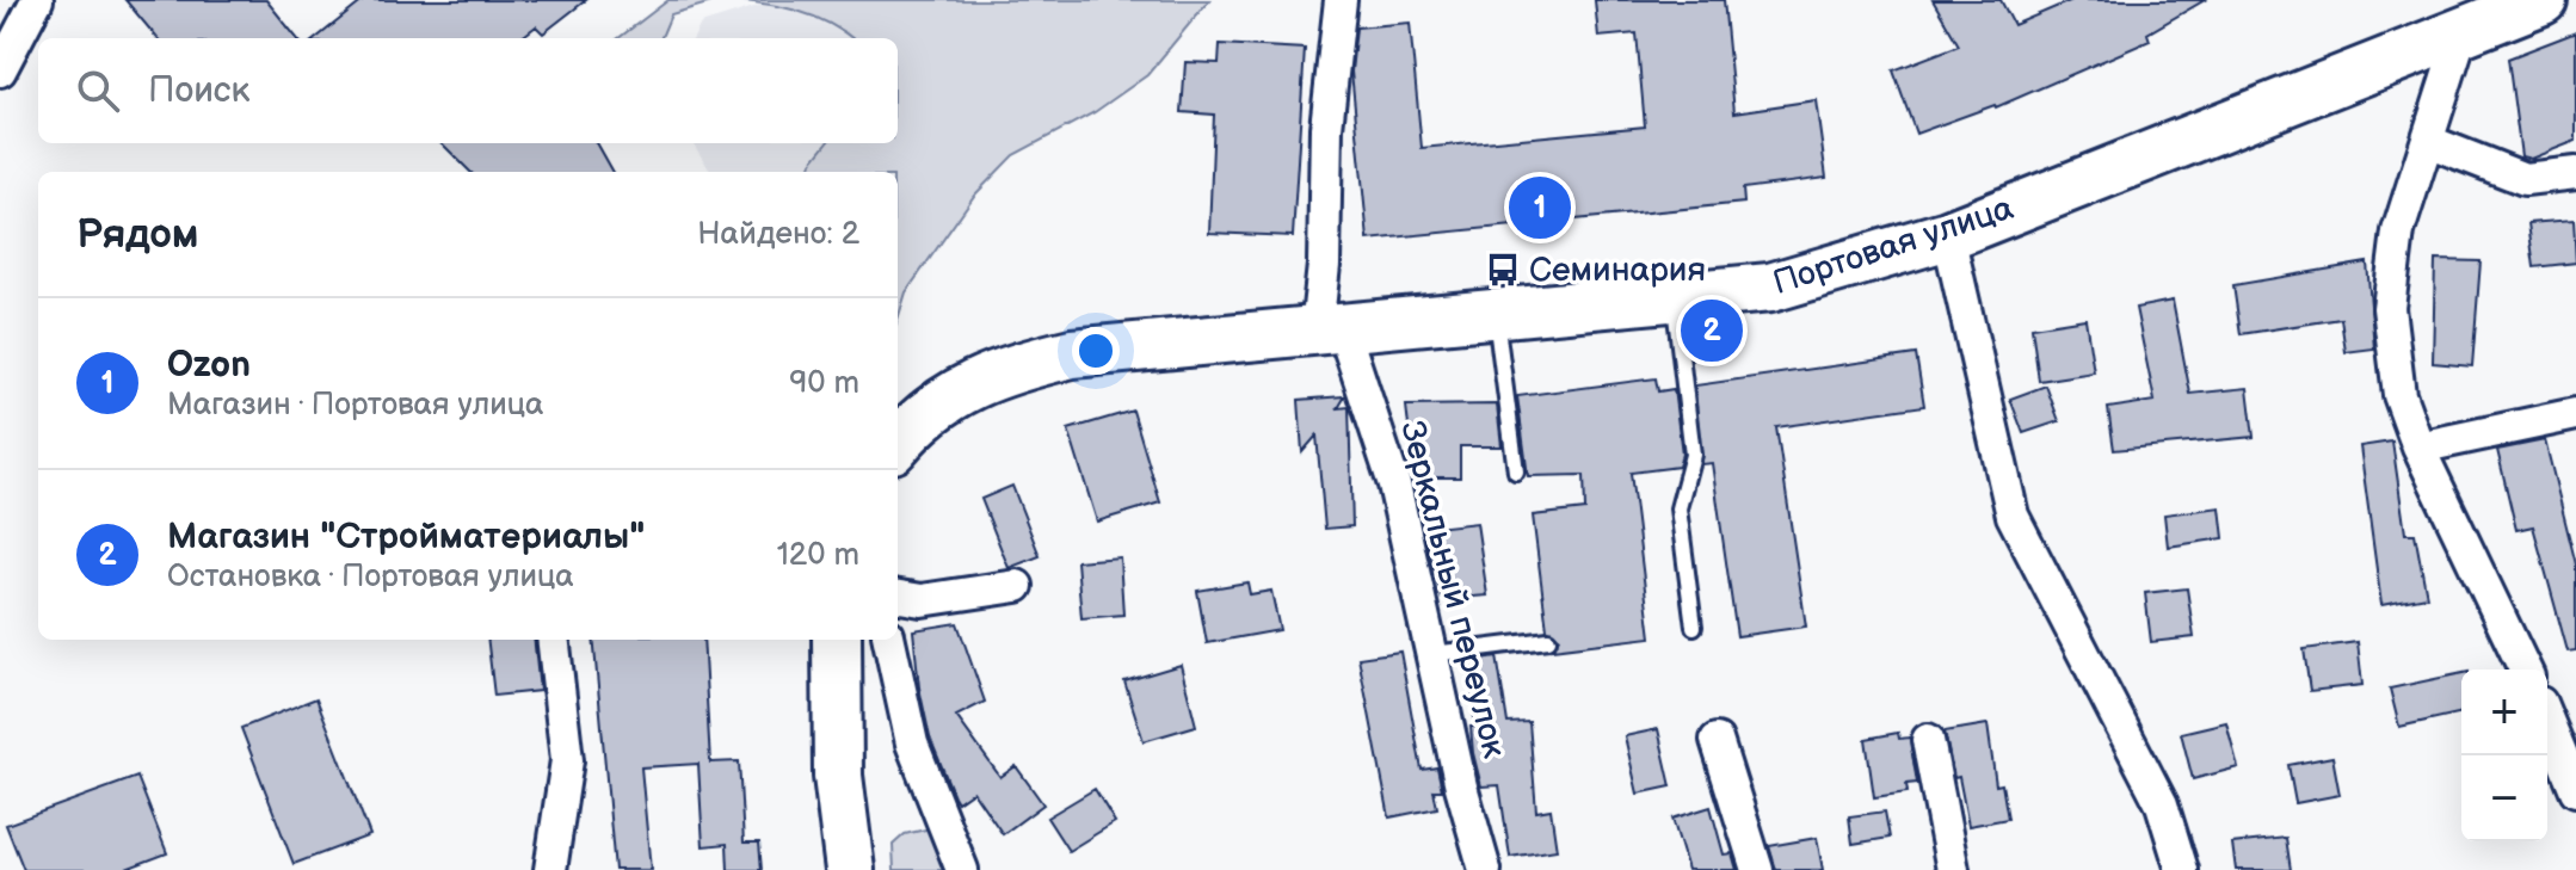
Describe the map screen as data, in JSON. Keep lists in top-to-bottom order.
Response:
{
  "streets": {
    "main road": ["Портовая улица"],
    "street": ["Зеркальный переулок"]
  },
  "crossings": [
    ["Портовая улица", "Зеркальный переулок"]
  ],
  "places": {
    "bus stop": ["Семинария"]
  },
  "page": {
    "search": "Поиск",
    "pins": ["1", "2"],
    "heading": ["Рядом", "Найдено: 2"],
    "list": [
      {
        "mark": "1",
        "name": "Ozon",
        "note": "Магазин · Портовая улица",
        "value": "90 m"
      },
      {
        "mark": "2",
        "name": "Магазин \"Стройматериалы\"",
        "note": "Остановка · Портовая улица",
        "value": "120 m"
      }
    ],
    "map_buttons": ["+", "−"]
  }
}
